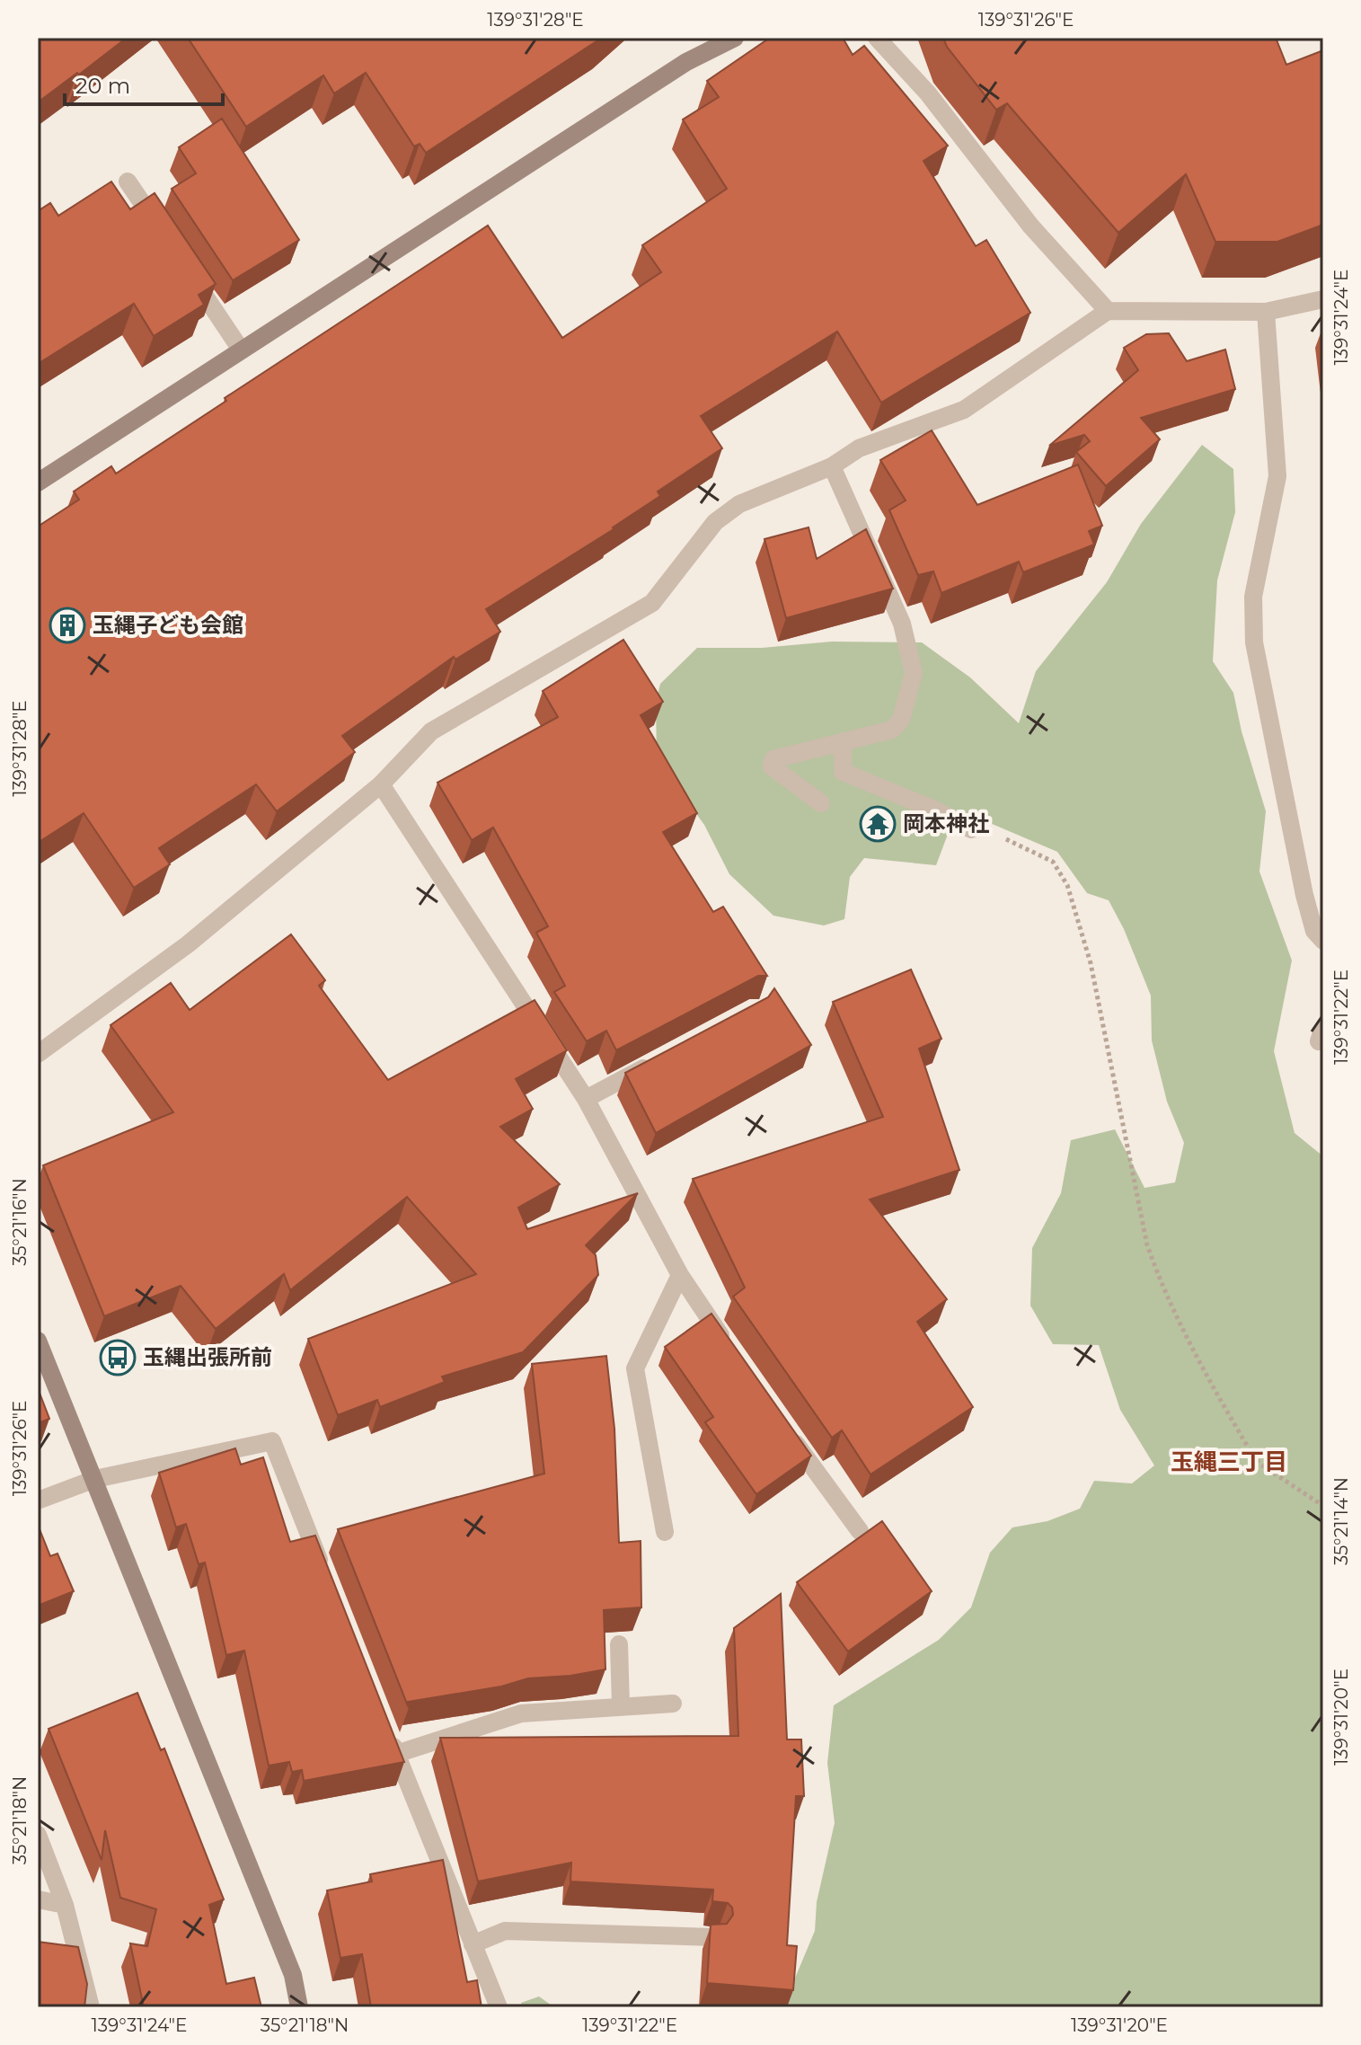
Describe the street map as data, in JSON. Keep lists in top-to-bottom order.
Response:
{
  "districts": ["玉縄三丁目"],
  "places": {
    "building": ["玉縄子ども会館"],
    "temple": ["岡本神社"],
    "bus stop": ["玉縄出張所前"]
  },
  "scale_bar": "20 m",
  "coordinates": [
    "139°31'28\"E",
    "139°31'26\"E",
    "139°31'24\"E",
    "139°31'22\"E",
    "35°21'16\"N",
    "35°21'14\"N",
    "139°31'20\"E",
    "35°21'18\"N"
  ]
}
